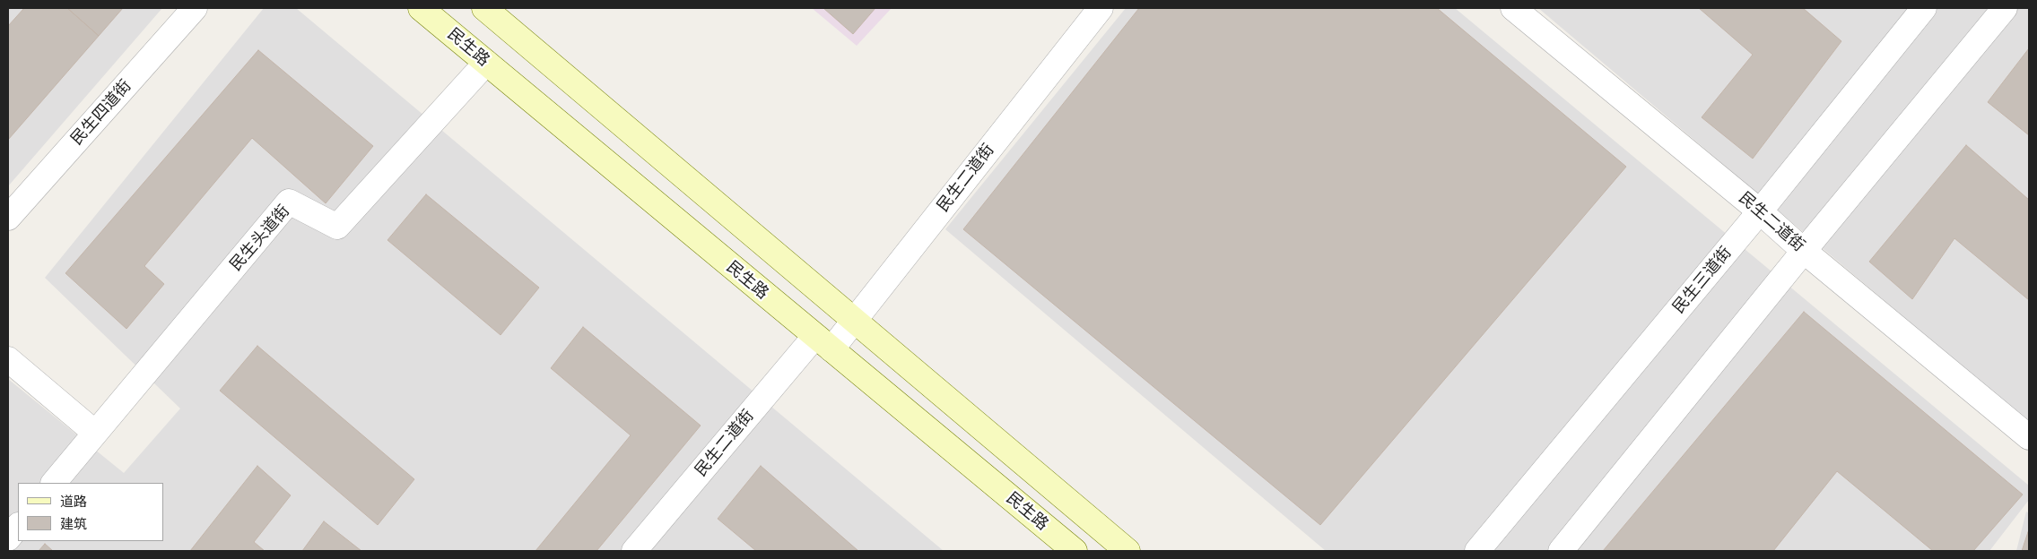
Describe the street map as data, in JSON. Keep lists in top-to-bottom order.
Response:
{
  "streets": {
    "main road": ["民生路"],
    "street": [
      "民生四道街",
      "民生二道街",
      "民生头道街",
      "民生三道街"
    ]
  },
  "crossings": [
    ["民生路", "民生二道街"],
    ["民生路", "民生头道街"],
    ["民生二道街", "民生三道街"]
  ],
  "legend": ["道路", "建筑"]
}
